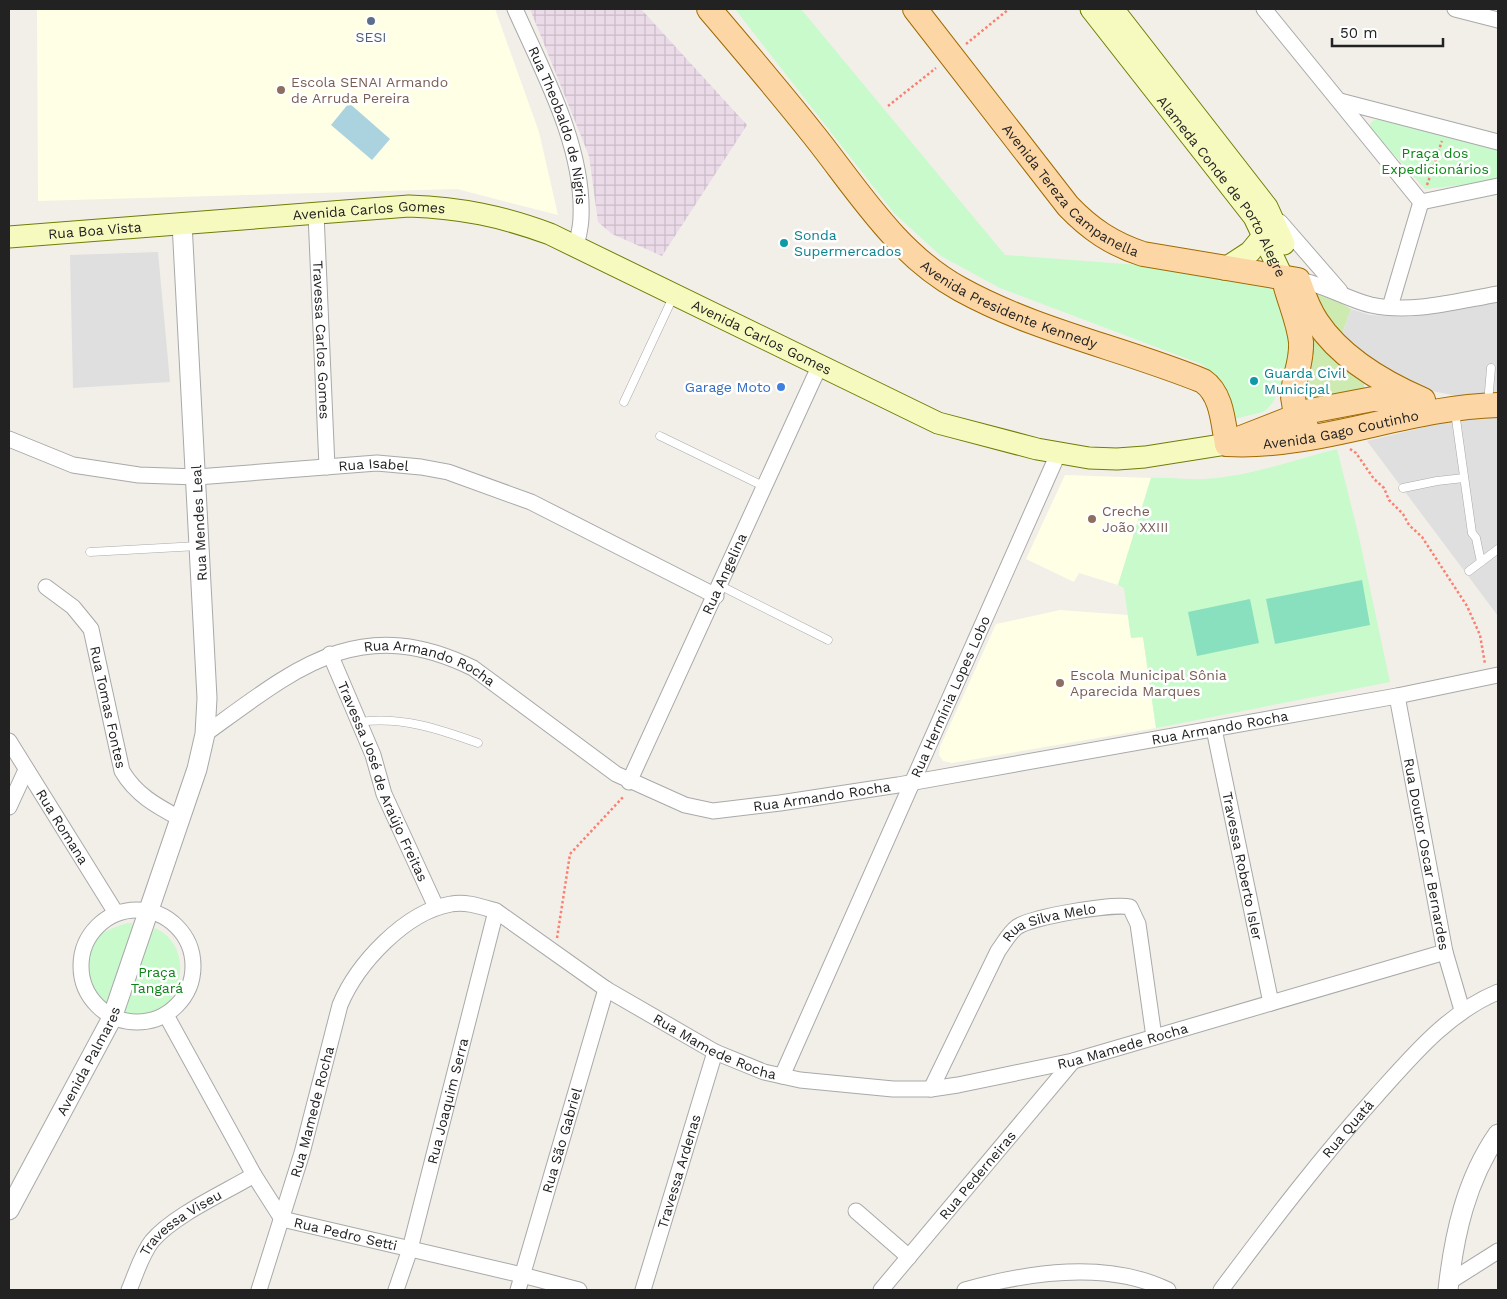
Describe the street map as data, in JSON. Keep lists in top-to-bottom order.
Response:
{
  "streets": {
    "main road": [
      "Avenida Tereza Campanella",
      "Alameda Conde de Porto Alegre",
      "Avenida Carlos Gomes",
      "Rua Boa Vista",
      "Avenida Presidente Kennedy",
      "Avenida Gago Coutinho"
    ],
    "street": [
      "Rua Theobaldo de Nigris",
      "Travessa Carlos Gomes",
      "Rua Isabel",
      "Rua Mendes Leal",
      "Rua Angelina",
      "Rua Armando Rocha",
      "Rua Hermínia Lopes Lobo",
      "Rua Tomas Fontes",
      "Travessa José de Araújo Freitas",
      "Rua Romana",
      "Rua Doutor Oscar Bernardes",
      "Travessa Roberto Isler",
      "Rua Silva Melo",
      "Rua Mamede Rocha",
      "Avenida Palmares",
      "Rua Joaquim Serra",
      "Rua Quatá",
      "Rua São Gabriel",
      "Travessa Ardenas",
      "Rua Pederneiras",
      "Travessa Viseu",
      "Rua Pedro Setti"
    ]
  },
  "crossings": [
    ["Rua Theobaldo de Nigris", "Avenida Carlos Gomes"],
    ["Avenida Tereza Campanella", "Alameda Conde de Porto Alegre"],
    ["Alameda Conde de Porto Alegre", "Avenida Carlos Gomes"],
    ["Avenida Carlos Gomes", "Rua Boa Vista"],
    ["Avenida Carlos Gomes", "Avenida Presidente Kennedy"],
    ["Avenida Carlos Gomes", "Travessa Carlos Gomes"],
    ["Avenida Carlos Gomes", "Avenida Gago Coutinho"],
    ["Avenida Carlos Gomes", "Rua Mendes Leal"],
    ["Avenida Carlos Gomes", "Rua Angelina"],
    ["Avenida Carlos Gomes", "Rua Hermínia Lopes Lobo"],
    ["Rua Boa Vista", "Rua Mendes Leal"],
    ["Avenida Presidente Kennedy", "Avenida Gago Coutinho"],
    ["Travessa Carlos Gomes", "Rua Isabel"],
    ["Rua Isabel", "Rua Mendes Leal"],
    ["Rua Isabel", "Rua Angelina"],
    ["Rua Mendes Leal", "Rua Armando Rocha"],
    ["Rua Mendes Leal", "Rua Tomas Fontes"],
    ["Rua Mendes Leal", "Avenida Palmares"],
    ["Rua Angelina", "Rua Armando Rocha"],
    ["Rua Armando Rocha", "Rua Hermínia Lopes Lobo"],
    ["Rua Armando Rocha", "Travessa José de Araújo Freitas"],
    ["Rua Armando Rocha", "Rua Doutor Oscar Bernardes"],
    ["Rua Armando Rocha", "Travessa Roberto Isler"],
    ["Rua Hermínia Lopes Lobo", "Rua Mamede Rocha"],
    ["Rua Tomas Fontes", "Avenida Palmares"],
    ["Travessa José de Araújo Freitas", "Rua Mamede Rocha"],
    ["Rua Doutor Oscar Bernardes", "Rua Mamede Rocha"],
    ["Rua Doutor Oscar Bernardes", "Rua Quatá"],
    ["Travessa Roberto Isler", "Rua Mamede Rocha"],
    ["Rua Silva Melo", "Rua Mamede Rocha"],
    ["Rua Mamede Rocha", "Rua Joaquim Serra"],
    ["Rua Mamede Rocha", "Rua São Gabriel"],
    ["Rua Mamede Rocha", "Travessa Ardenas"],
    ["Rua Mamede Rocha", "Rua Pederneiras"],
    ["Rua Mamede Rocha", "Rua Pedro Setti"],
    ["Rua Joaquim Serra", "Rua Pedro Setti"],
    ["Rua São Gabriel", "Rua Pedro Setti"],
    ["Travessa Viseu", "Rua Pedro Setti"]
  ],
  "parks": ["Praça dos Expedicionários", "Praça Tangará"],
  "places": [
    "SESI",
    "Escola SENAI Armando de Arruda Pereira",
    "Sonda Supermercados",
    "Guarda Civil Municipal",
    "Garage Moto",
    "Creche João XXIII",
    "Escola Municipal Sônia Aparecida Marques"
  ],
  "scale_bar": "50 m"
}
